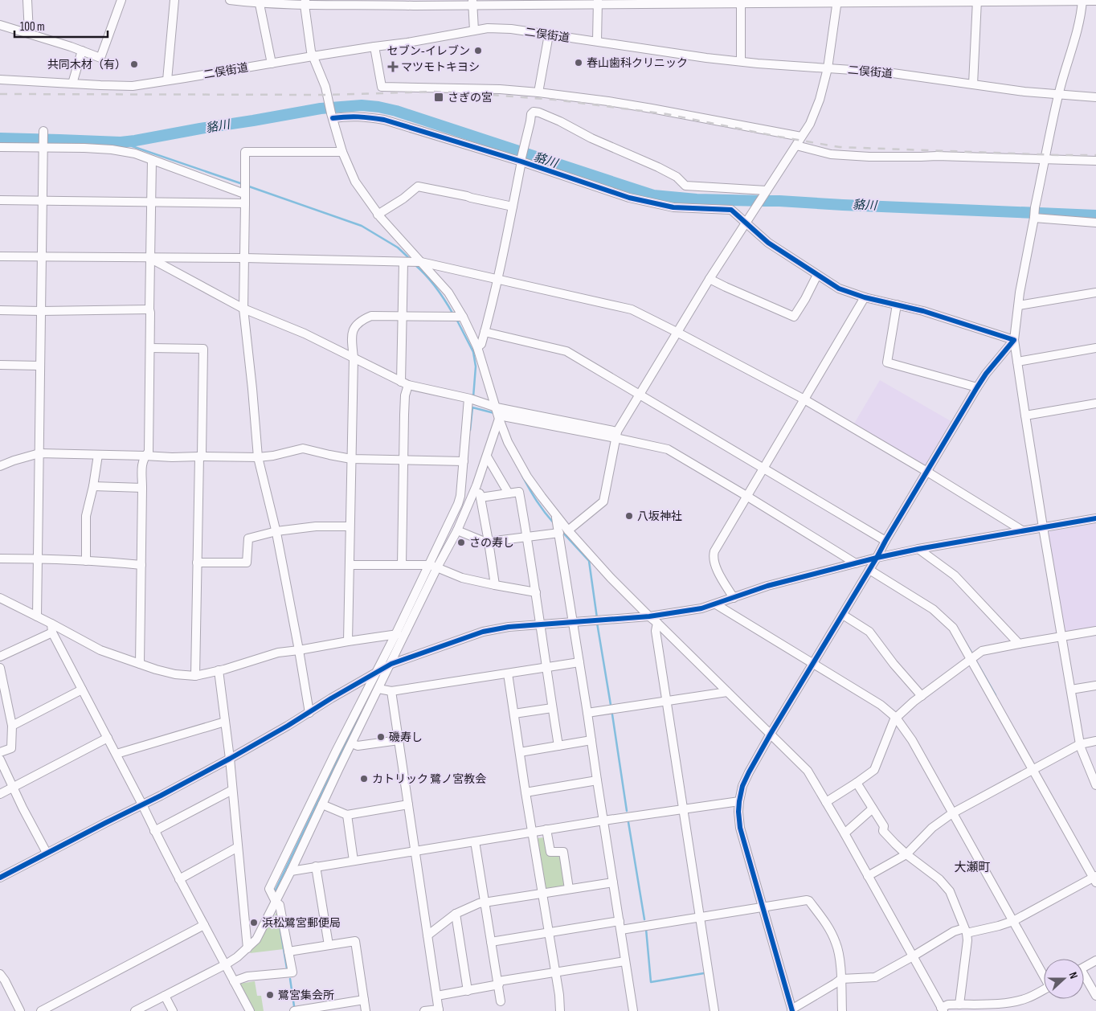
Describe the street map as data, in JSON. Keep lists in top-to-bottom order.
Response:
{
  "streets": {
    "street": ["二俣街道"]
  },
  "districts": ["大瀬町"],
  "water": ["貉川"],
  "places": {
    "other": [
      "セブン-イレブン",
      "春山歯科クリニック",
      "共同木材（有）",
      "八坂神社",
      "さの寿し",
      "磯寿し",
      "カトリック 鷺ノ宮教会",
      "浜松鷺宮郵便局",
      "鷺宮集会所"
    ],
    "health": ["マツモトキヨシ"],
    "transit": ["さぎの宮"]
  },
  "scale_bar": "100 m",
  "north": "right"
}
